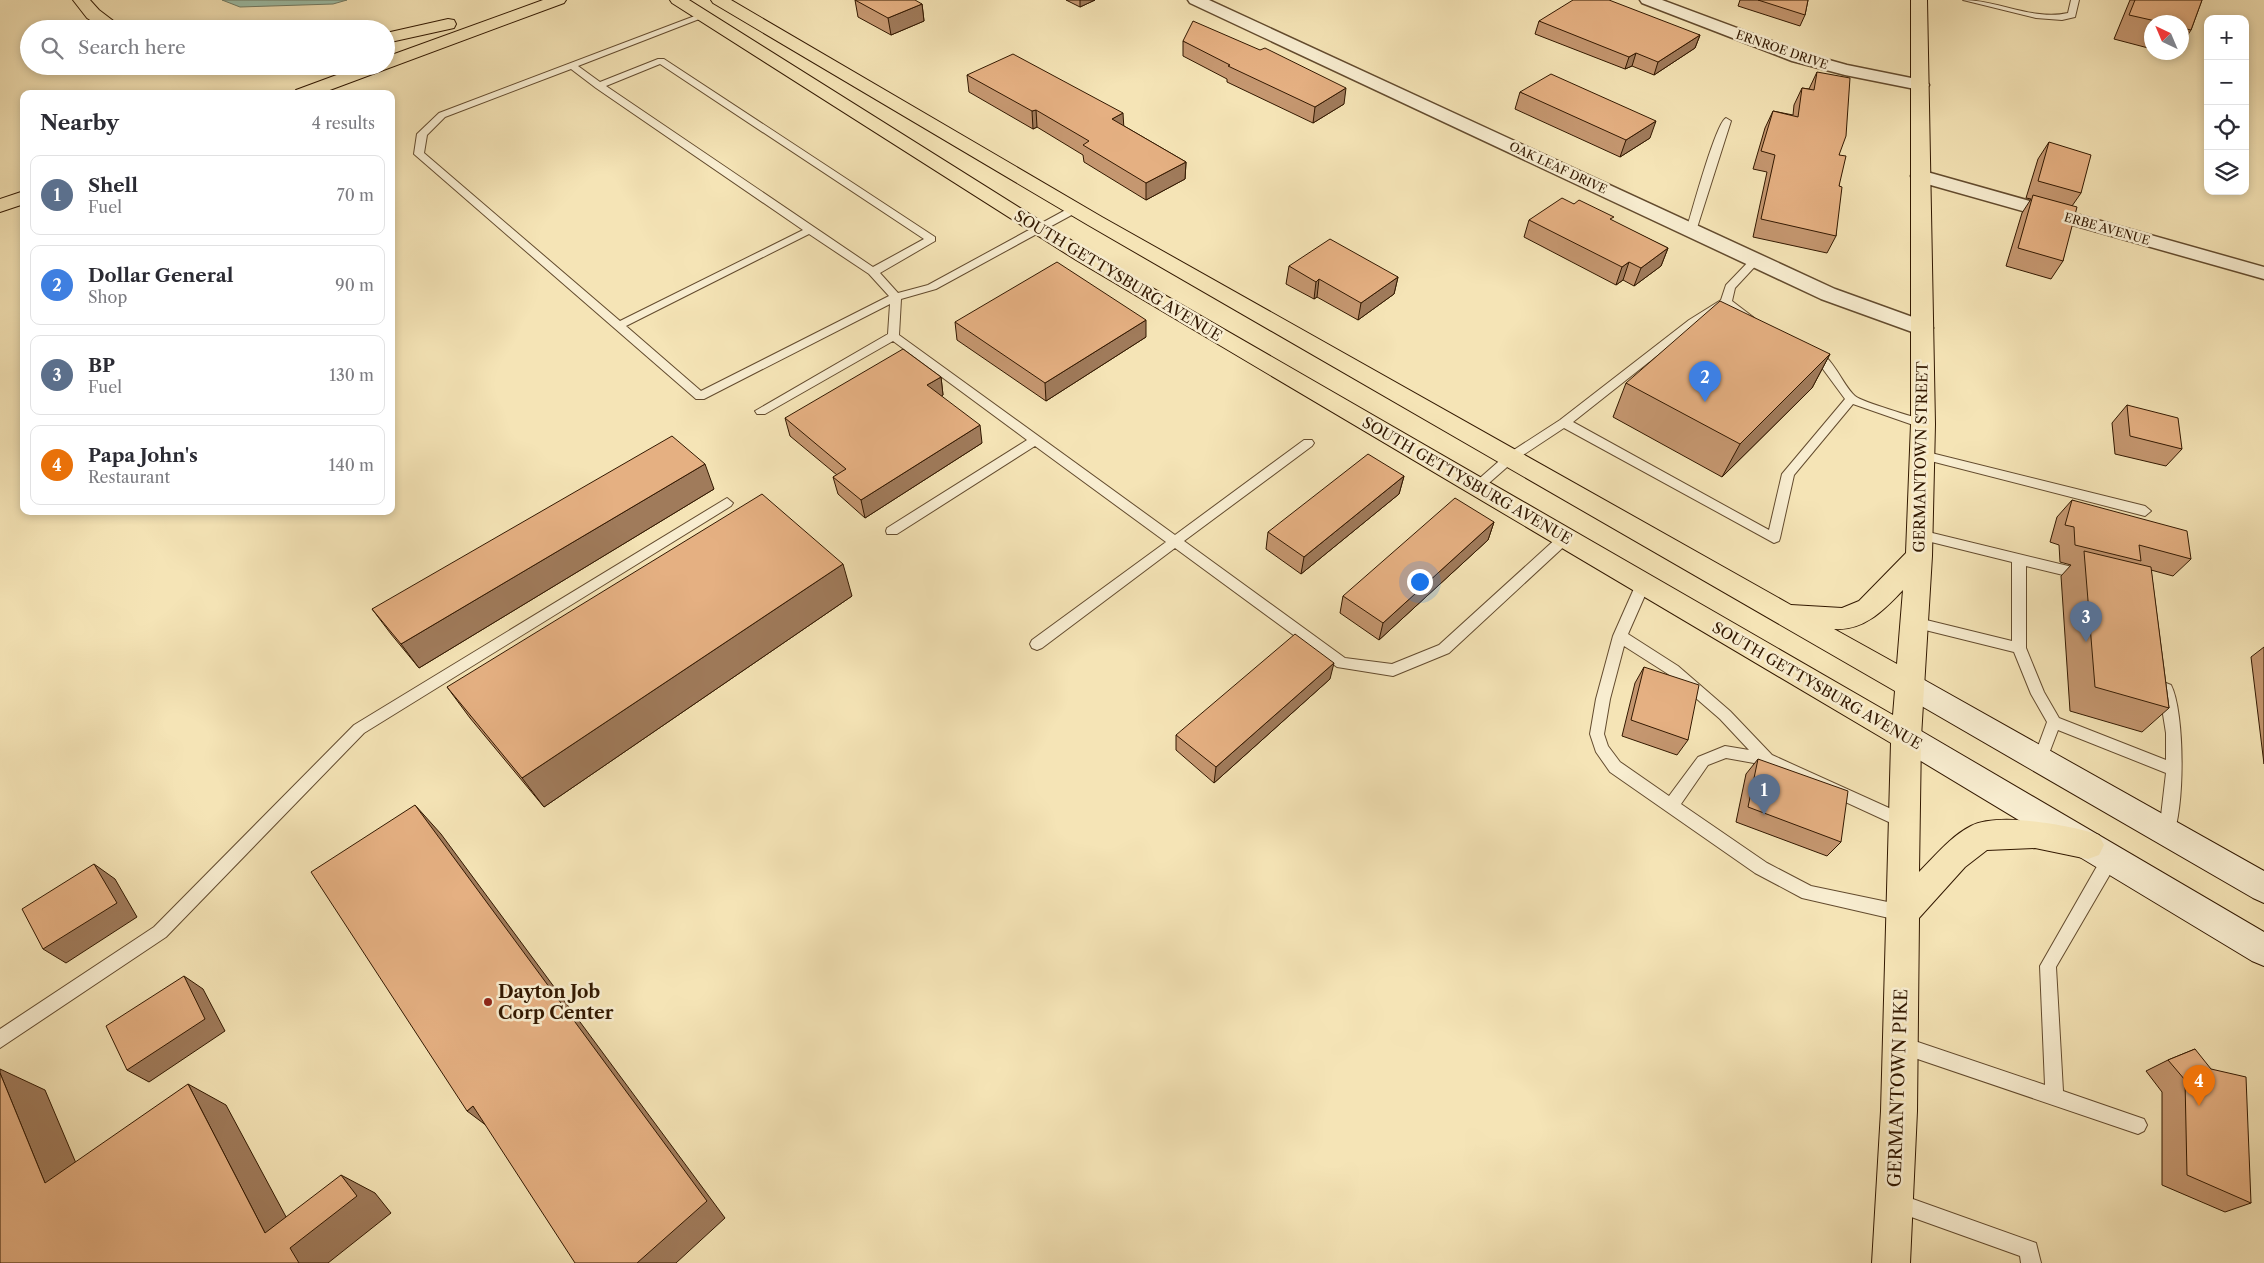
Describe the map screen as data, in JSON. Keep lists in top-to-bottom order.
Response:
{
  "streets": {
    "main road": ["SOUTH GETTYSBURG AVENUE", "GERMANTOWN STREET", "GERMANTOWN PIKE"],
    "street": ["ERNROE DRIVE", "OAK LEAF DRIVE", "ERBE AVENUE"]
  },
  "crossings": [
    ["ERNROE DRIVE", "GERMANTOWN STREET"],
    ["OAK LEAF DRIVE", "GERMANTOWN STREET"],
    ["ERBE AVENUE", "GERMANTOWN STREET"],
    ["SOUTH GETTYSBURG AVENUE", "GERMANTOWN STREET"],
    ["GERMANTOWN STREET", "GERMANTOWN PIKE"]
  ],
  "places": ["Dayton Job Corp Center"],
  "north": "top left",
  "page": {
    "map_buttons": ["+", "−"],
    "search": "Search here",
    "heading": ["Nearby", "4 results"],
    "list": [
      {
        "mark": "1",
        "name": "Shell",
        "note": "Fuel",
        "value": "70 m"
      },
      {
        "mark": "2",
        "name": "Dollar General",
        "note": "Shop",
        "value": "90 m"
      },
      {
        "mark": "3",
        "name": "BP",
        "note": "Fuel",
        "value": "130 m"
      },
      {
        "mark": "4",
        "name": "Papa John's",
        "note": "Restaurant",
        "value": "140 m"
      }
    ],
    "pins": [
      "2",
      "3",
      "1",
      "4"
    ]
  }
}
